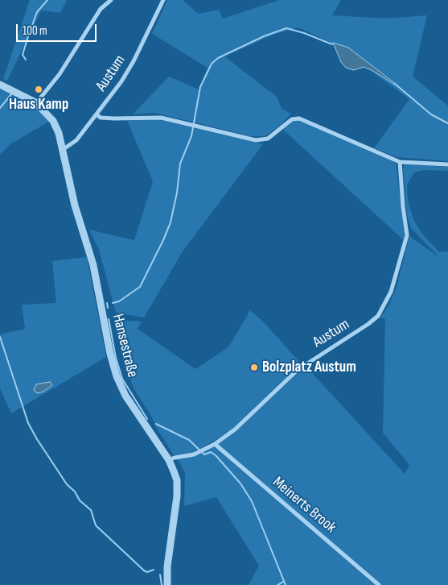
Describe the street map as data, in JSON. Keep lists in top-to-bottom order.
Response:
{
  "streets": {
    "street": ["Austum", "Hansestraße", "Meinerts Brook"]
  },
  "crossings": [
    ["Austum", "Hansestraße"],
    ["Austum", "Meinerts Brook"]
  ],
  "places": ["Haus Kamp", "Bolzplatz Austum"],
  "scale_bar": "100 m"
}
